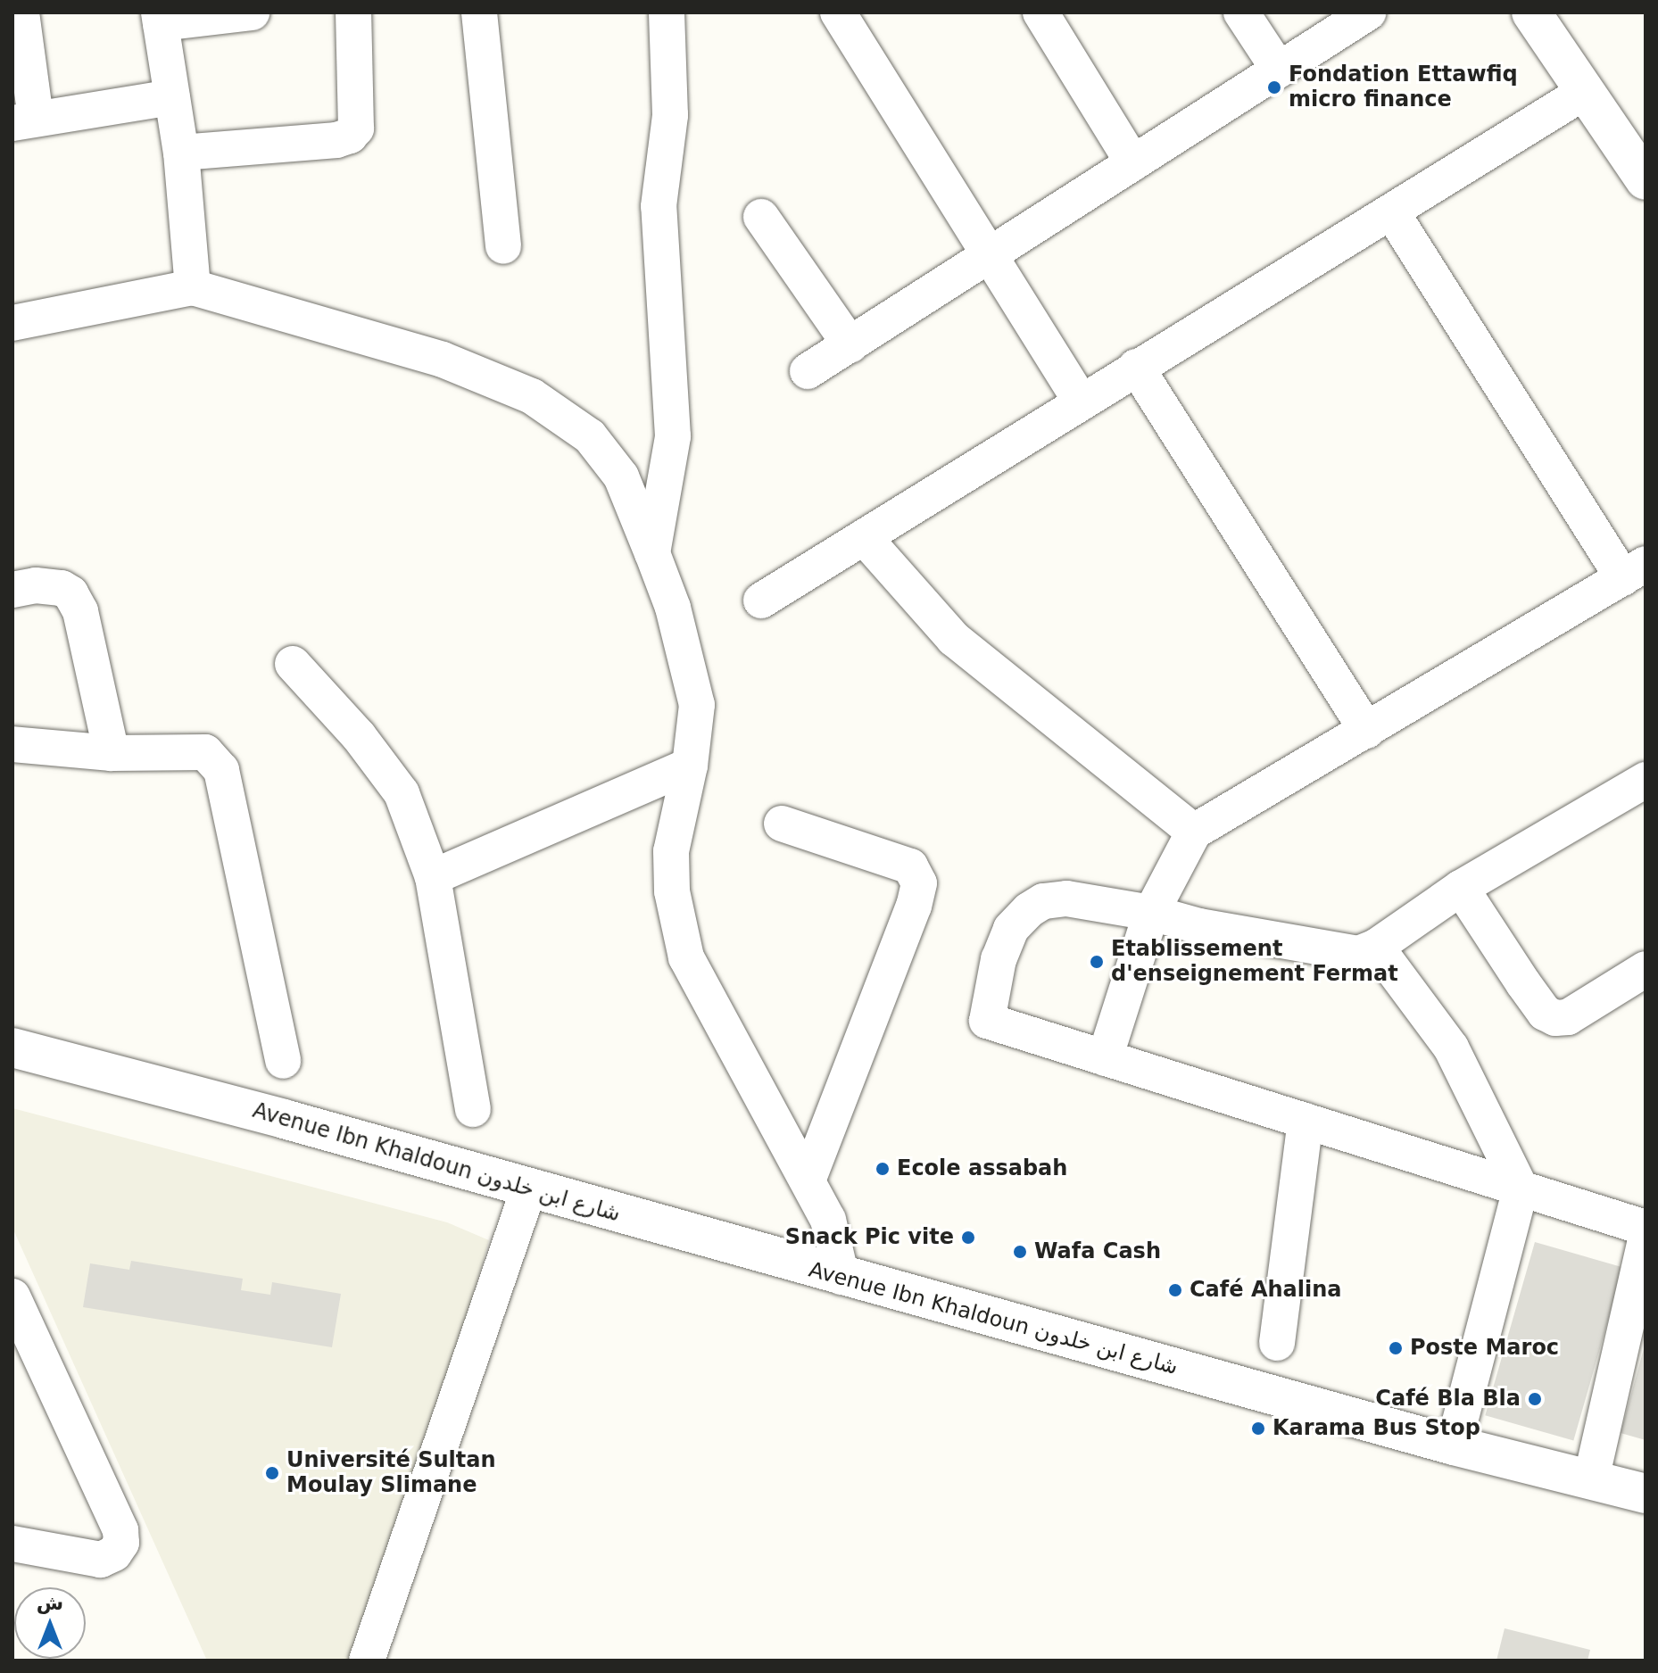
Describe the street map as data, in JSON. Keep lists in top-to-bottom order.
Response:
{
  "streets": {
    "street": ["Avenue Ibn Khaldoun شارع ابن خلدون"]
  },
  "places": [
    "Fondation Ettawfiq micro finance",
    "Etablissement d'enseignement Fermat",
    "Ecole assabah",
    "Snack Pic vite",
    "Wafa Cash",
    "Café Ahalina",
    "Poste Maroc",
    "Café Bla Bla",
    "Karama Bus Stop",
    "Université Sultan Moulay Slimane"
  ],
  "north": "top"
}
